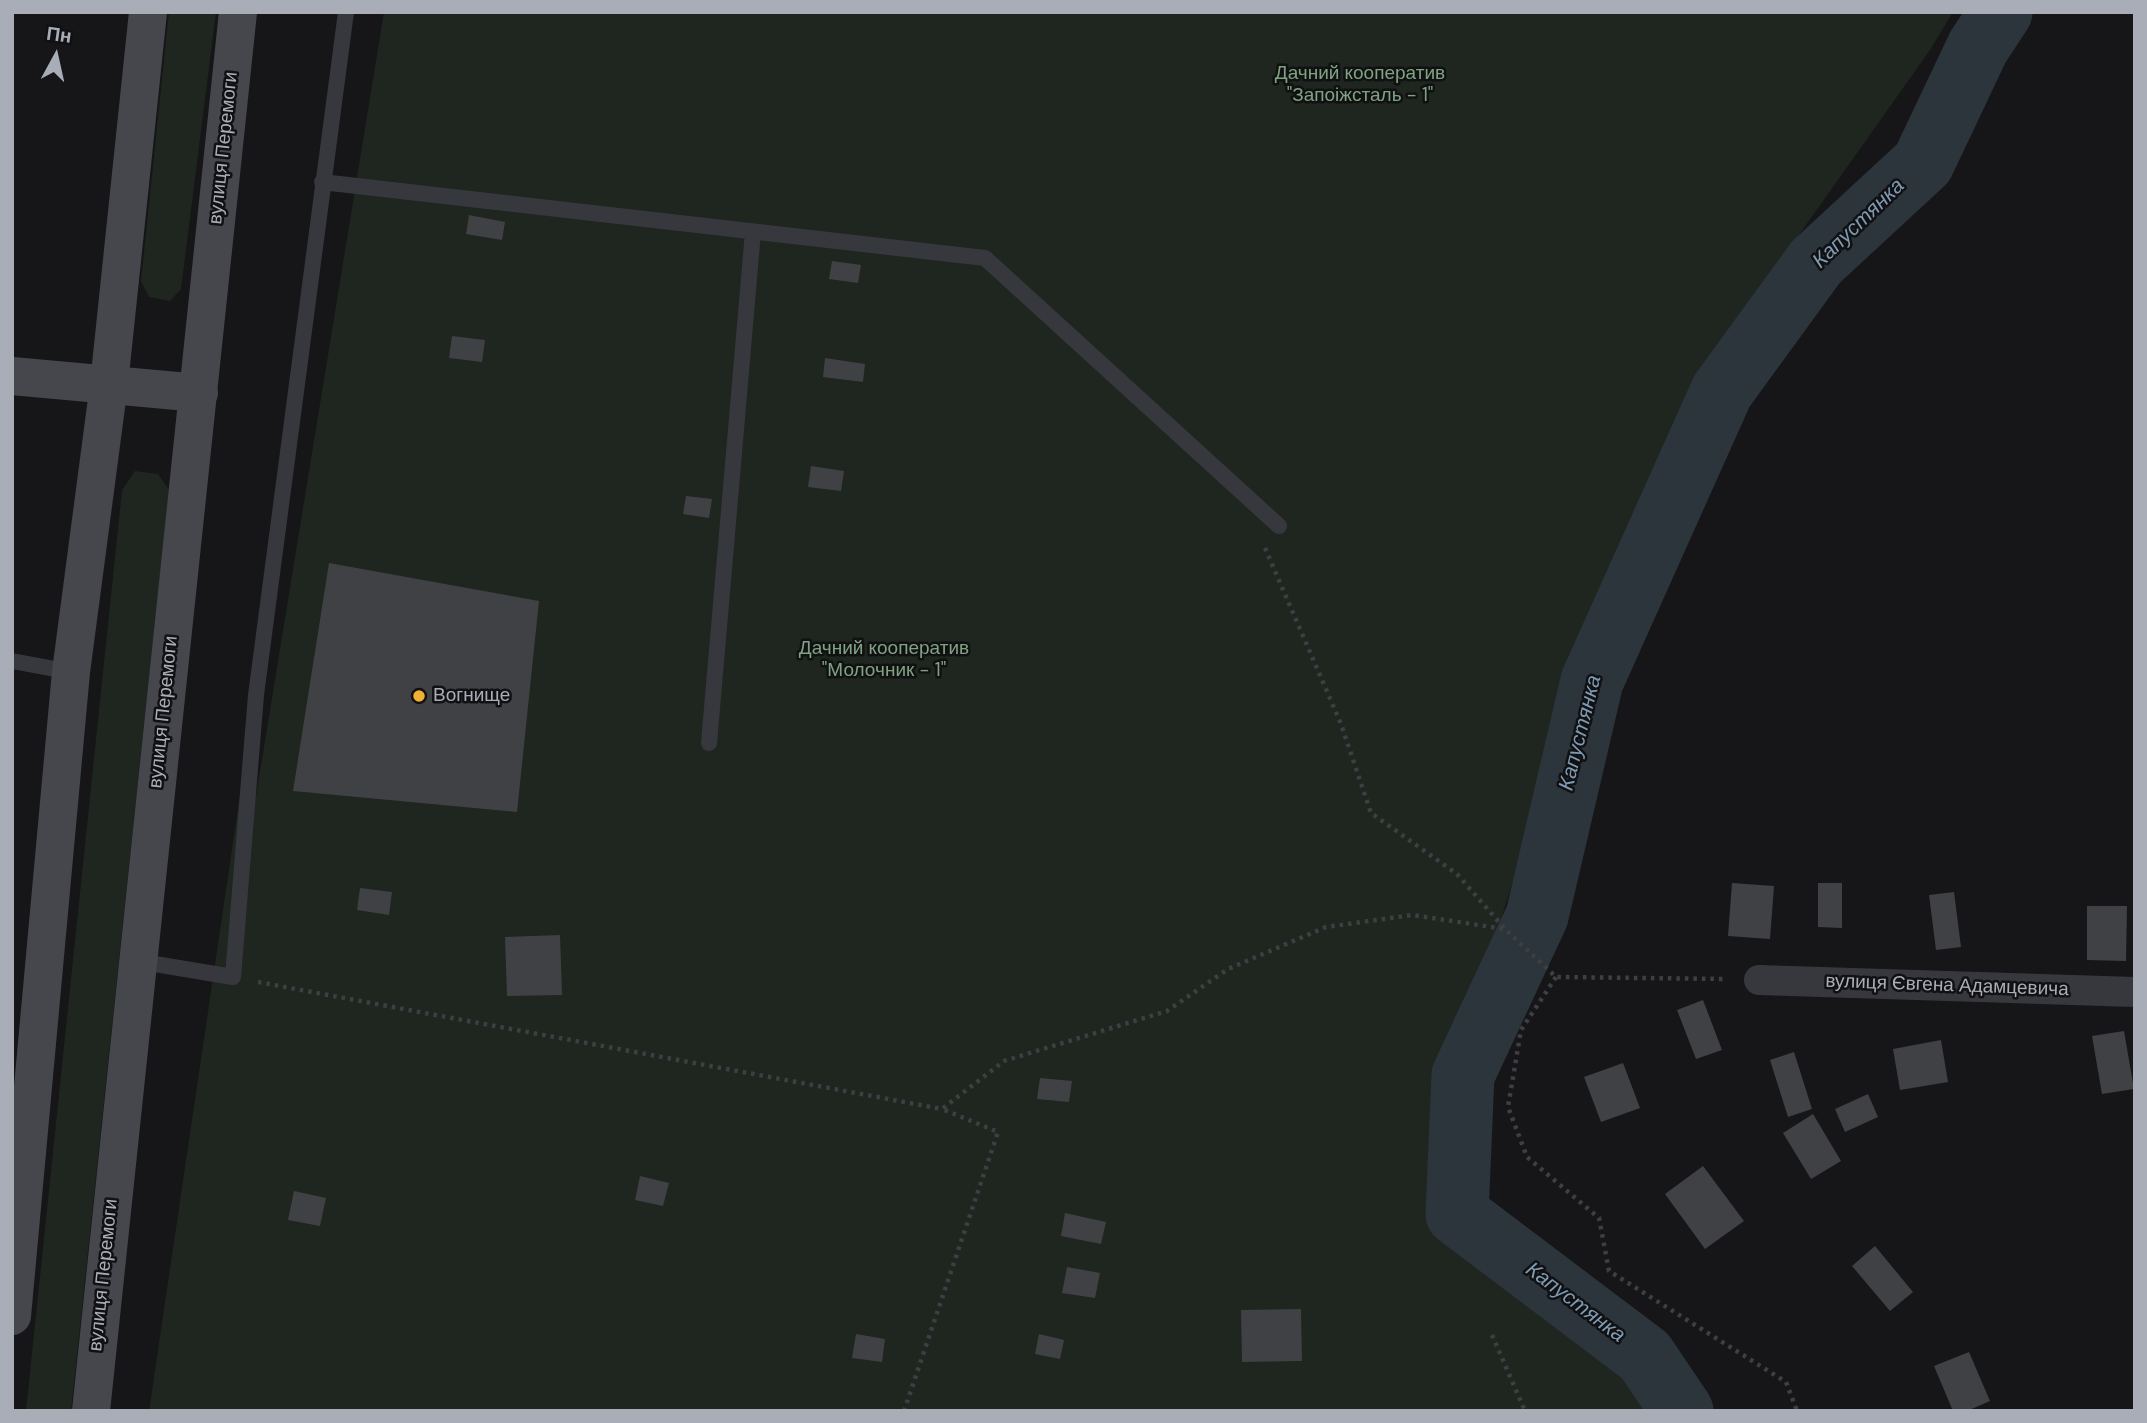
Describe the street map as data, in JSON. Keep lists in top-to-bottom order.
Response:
{
  "streets": {
    "main road": ["вулиця Перемоги"],
    "street": ["вулиця Євгена Адамцевича"]
  },
  "water": ["Капустянка"],
  "parks": ["Дачний кооператив \"Запоіжсталь - 1\"", "Дачний кооператив \"Молочник - 1\""],
  "places": ["Вогнище"],
  "north": "top"
}
